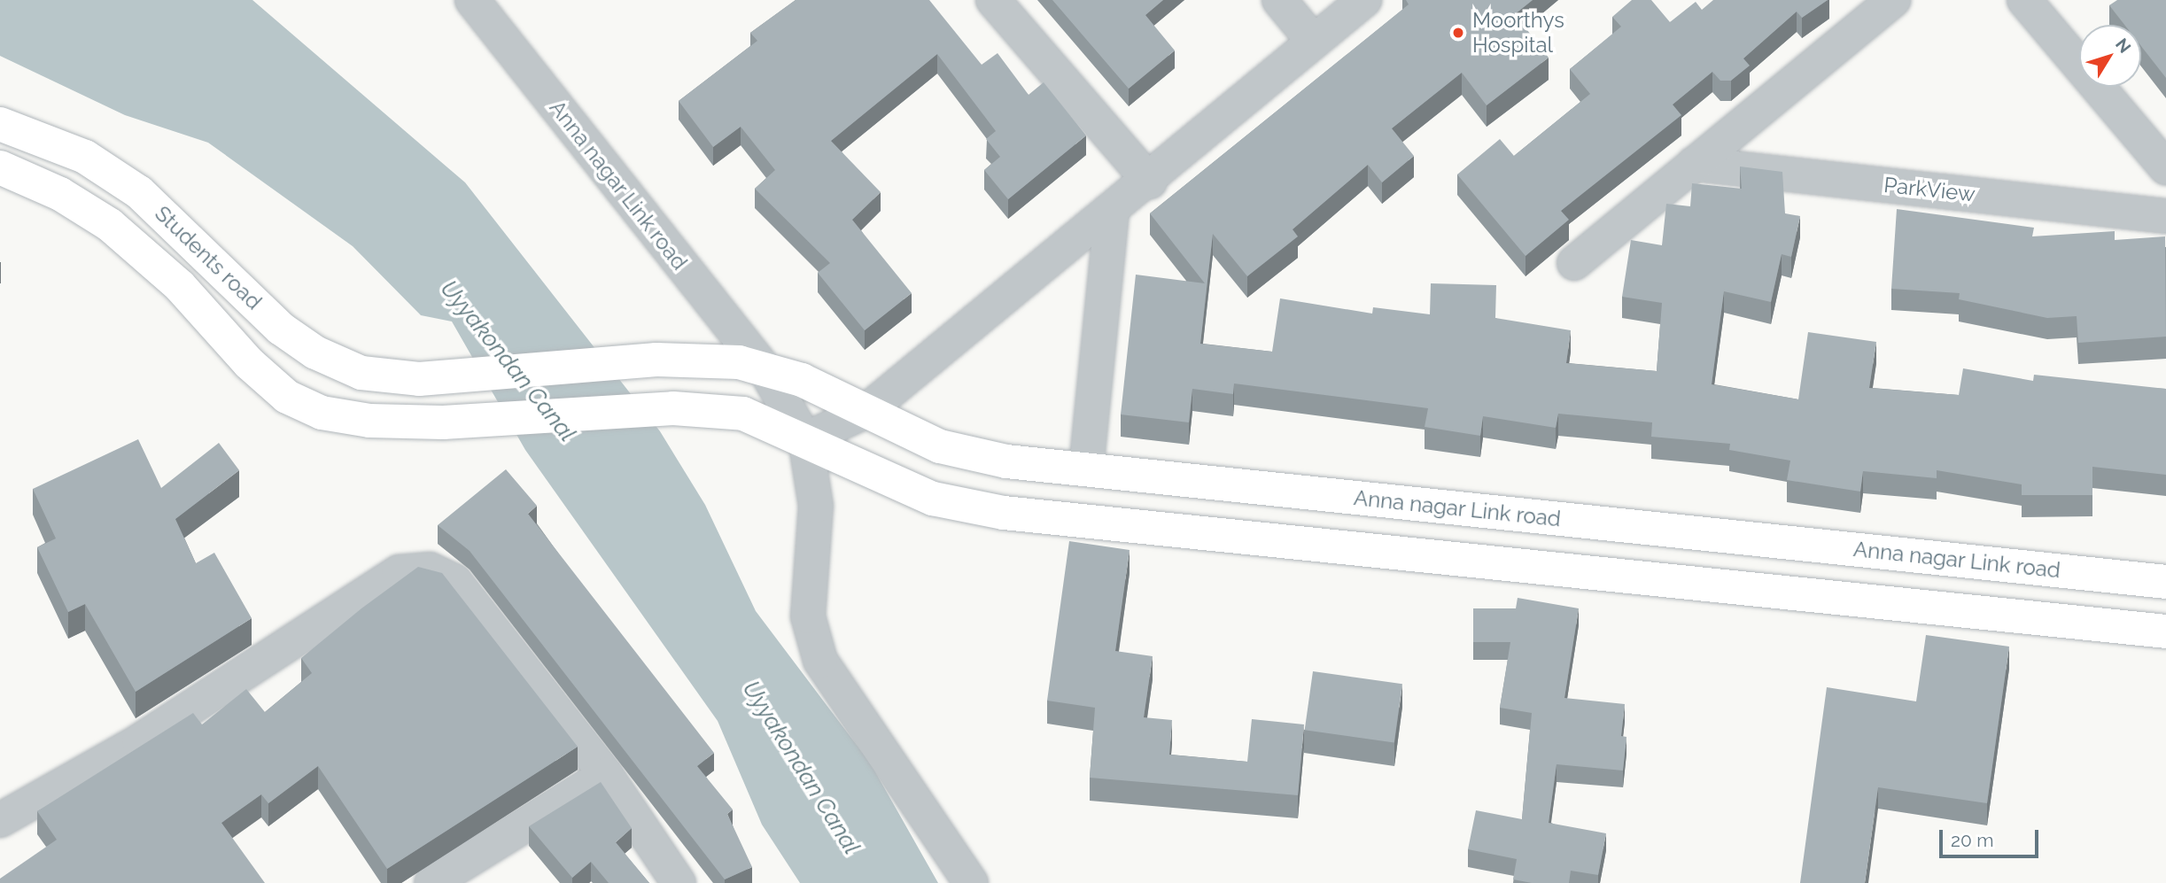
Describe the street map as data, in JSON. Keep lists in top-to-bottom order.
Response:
{
  "streets": {
    "main road": ["Anna nagar Link road", "Students road"],
    "street": ["ParkView"]
  },
  "crossings": [
    ["Anna nagar Link road", "Students road"]
  ],
  "water": ["Uyyakondan Canal"],
  "places": ["Moorthys Hospital"],
  "scale_bar": "20 m",
  "north": "top right"
}
